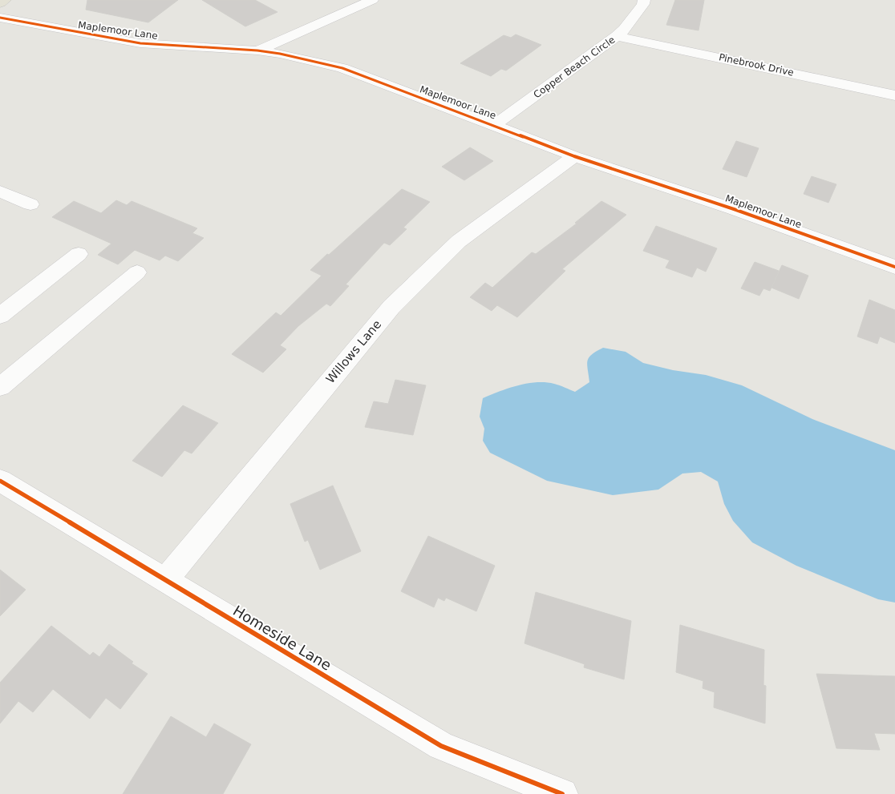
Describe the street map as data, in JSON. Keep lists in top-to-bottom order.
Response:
{
  "streets": {
    "street": [
      "Maplemoor Lane",
      "Pinebrook Drive",
      "Copper Beach Circle",
      "Willows Lane",
      "Homeside Lane"
    ]
  },
  "crossings": [
    ["Maplemoor Lane", "Copper Beach Circle"],
    ["Maplemoor Lane", "Willows Lane"],
    ["Pinebrook Drive", "Copper Beach Circle"],
    ["Willows Lane", "Homeside Lane"]
  ]
}
